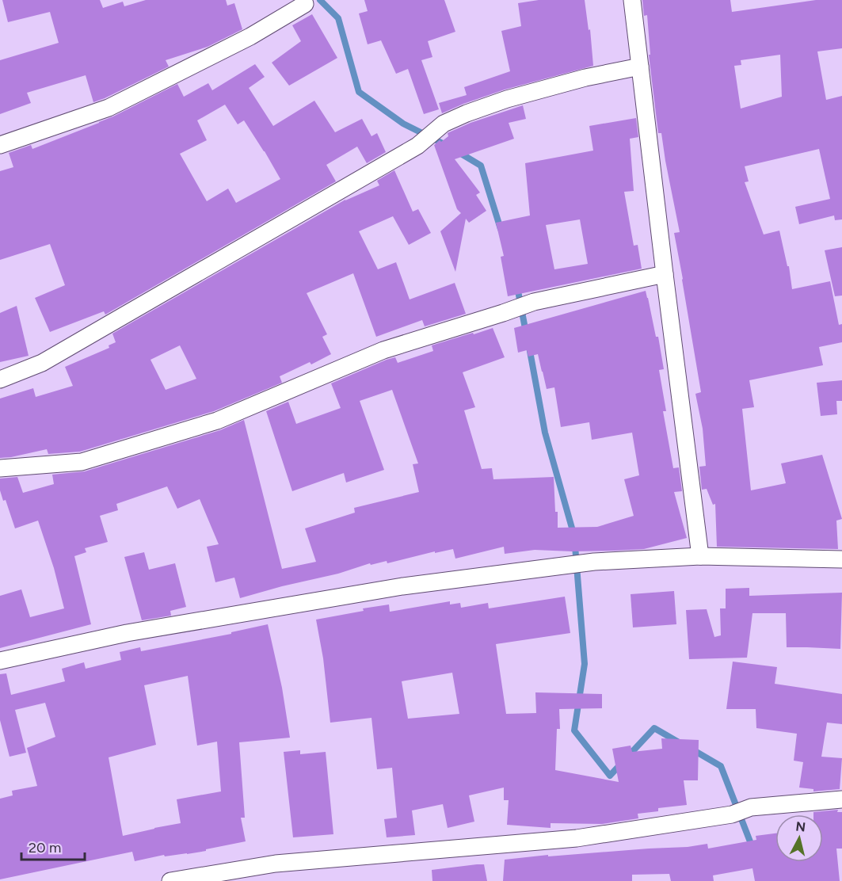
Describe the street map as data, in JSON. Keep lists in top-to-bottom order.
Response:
{
  "scale_bar": "20 m",
  "north": "top"
}
